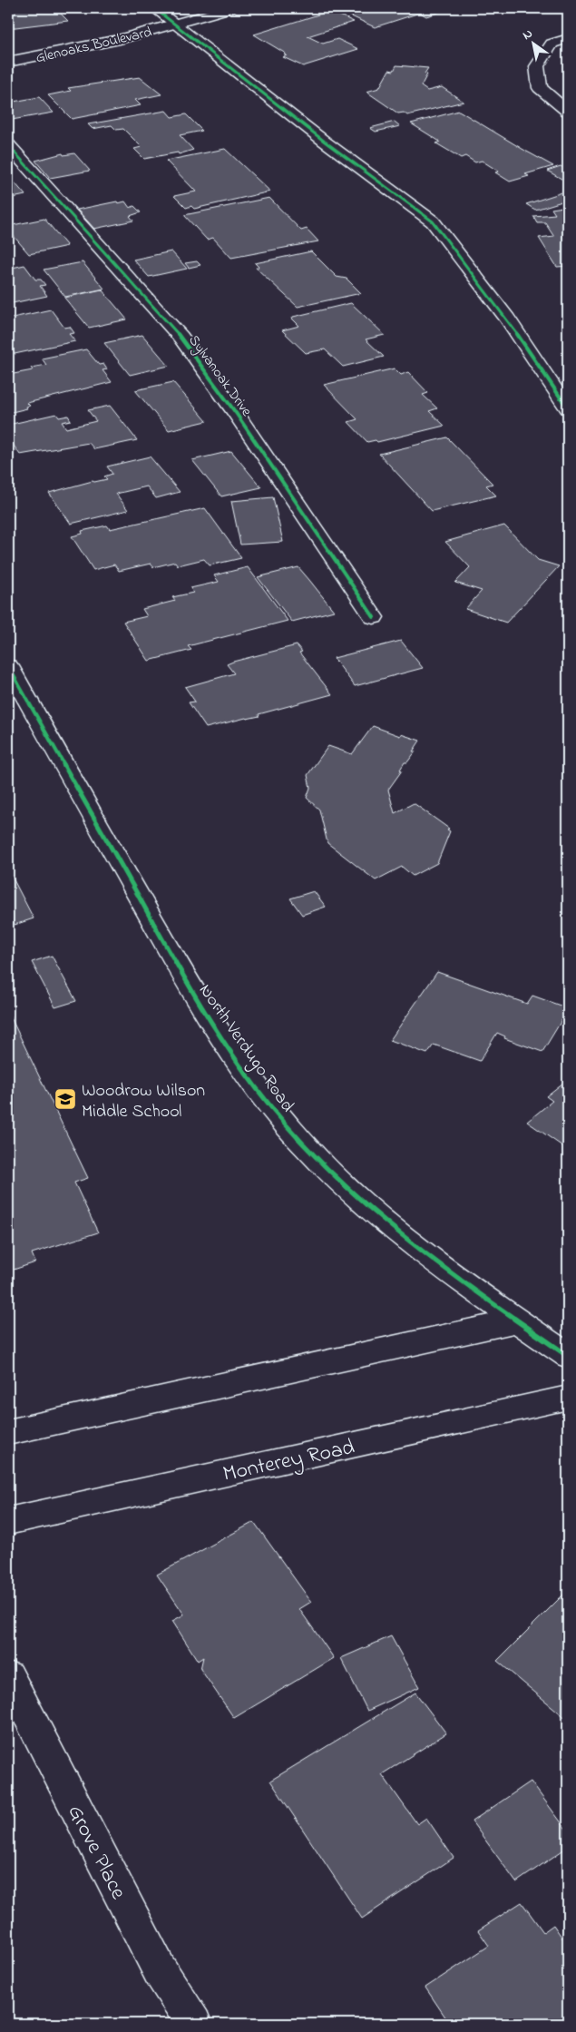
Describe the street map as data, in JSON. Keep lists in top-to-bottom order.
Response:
{
  "streets": {
    "street": [
      "Glenoaks Boulevard",
      "Sylvanoak Drive",
      "North Verdugo Road",
      "Monterey Road",
      "Grove Place"
    ]
  },
  "places": {
    "school or university": ["Woodrow Wilson Middle School"]
  },
  "north": "top left"
}
